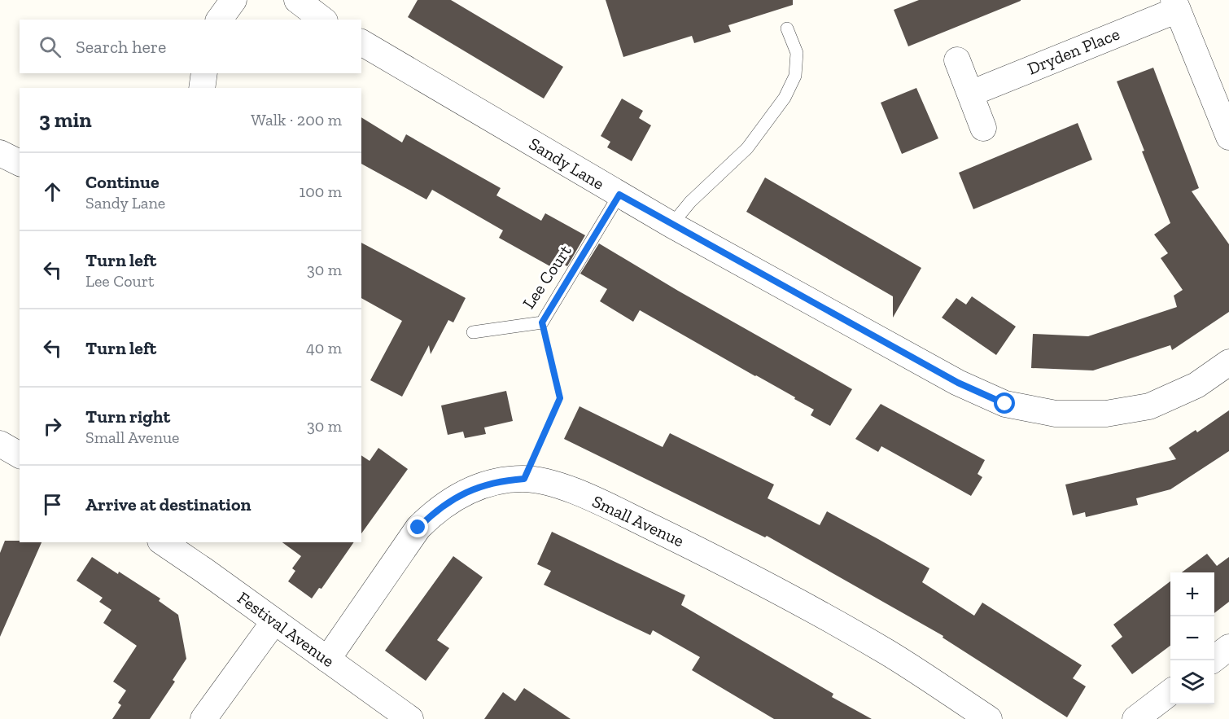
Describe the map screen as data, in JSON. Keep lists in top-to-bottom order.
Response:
{
  "streets": {
    "street": [
      "Dryden Place",
      "Sandy Lane",
      "Small Avenue",
      "Festival Avenue"
    ],
    "lane": ["Lee Court"]
  },
  "crossings": [
    ["Sandy Lane", "Lee Court"],
    ["Small Avenue", "Festival Avenue"]
  ],
  "page": {
    "search": "Search here",
    "heading": ["3 min", "Walk · 200 m"],
    "list": [
      ["Continue", "Sandy Lane", "100 m"],
      ["Turn left", "Lee Court", "30 m"],
      ["Turn left", "40 m"],
      ["Turn right", "Small Avenue", "30 m"],
      "Arrive at destination"
    ],
    "map_buttons": ["+", "−"]
  }
}
